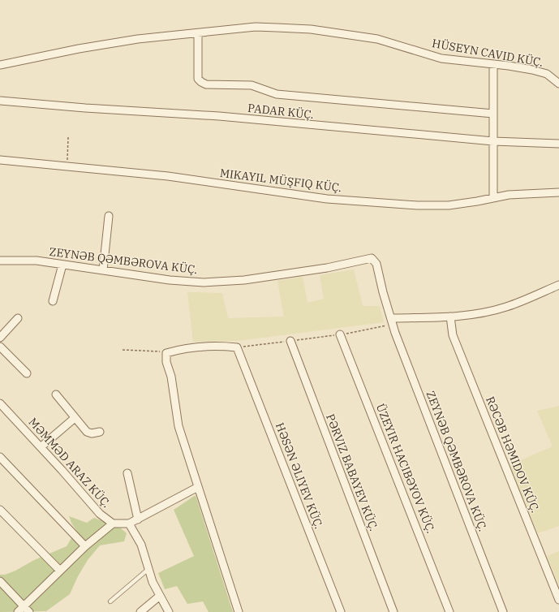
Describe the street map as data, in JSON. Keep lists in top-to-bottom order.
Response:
{
  "streets": {
    "street": [
      "HÜSEYN CAVID KÜÇ.",
      "PADAR KÜÇ.",
      "ZEYNƏB QƏMBƏROVA KÜÇ.",
      "RƏCƏB HƏMIDOV KÜÇ.",
      "MƏMMƏD ARAZ KÜÇ.",
      "PƏRVIZ BABAYEV KÜÇ.",
      "HƏSƏN ƏLIYEV KÜÇ."
    ]
  }
}
